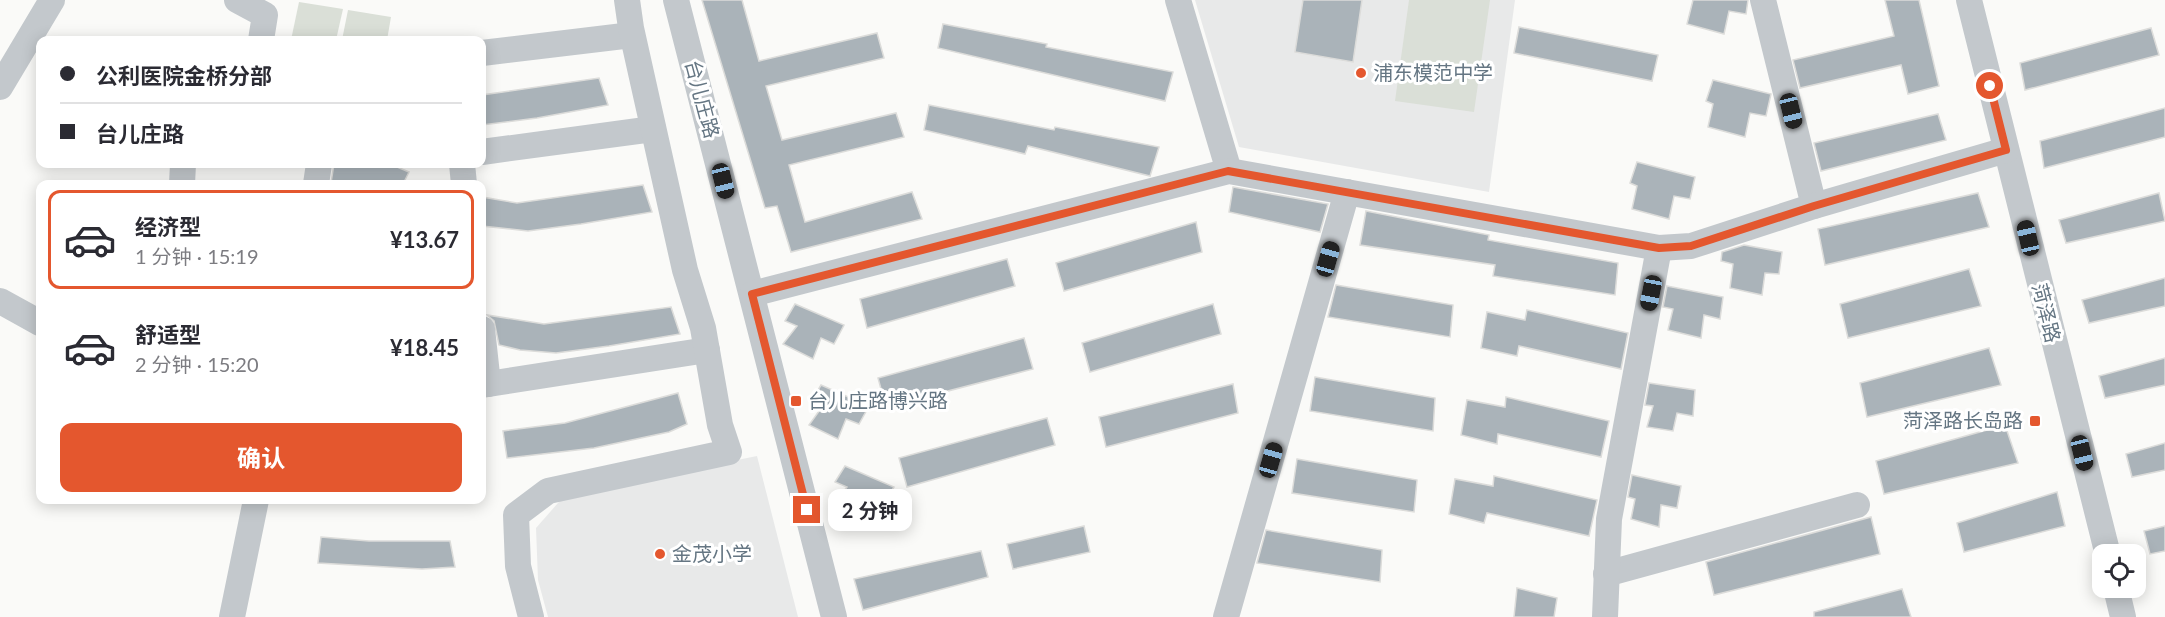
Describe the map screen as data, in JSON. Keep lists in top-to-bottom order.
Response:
{
  "streets": {
    "street": ["台儿庄路", "菏泽路"]
  },
  "places": {
    "other": ["浦东模范中学", "金茂小学"],
    "transit": ["台儿庄路博兴路", "菏泽路长岛路"]
  },
  "page": {
    "banner": ["公利医院金桥分部", "台儿庄路"],
    "list": [
      {
        "name": "经济型",
        "note": "1 分钟 · 15:19",
        "value": "¥13.67"
      },
      {
        "name": "舒适型",
        "note": "2 分钟 · 15:20",
        "value": "¥18.45"
      }
    ],
    "buttons": "确认",
    "bubble": "2 分钟"
  }
}
